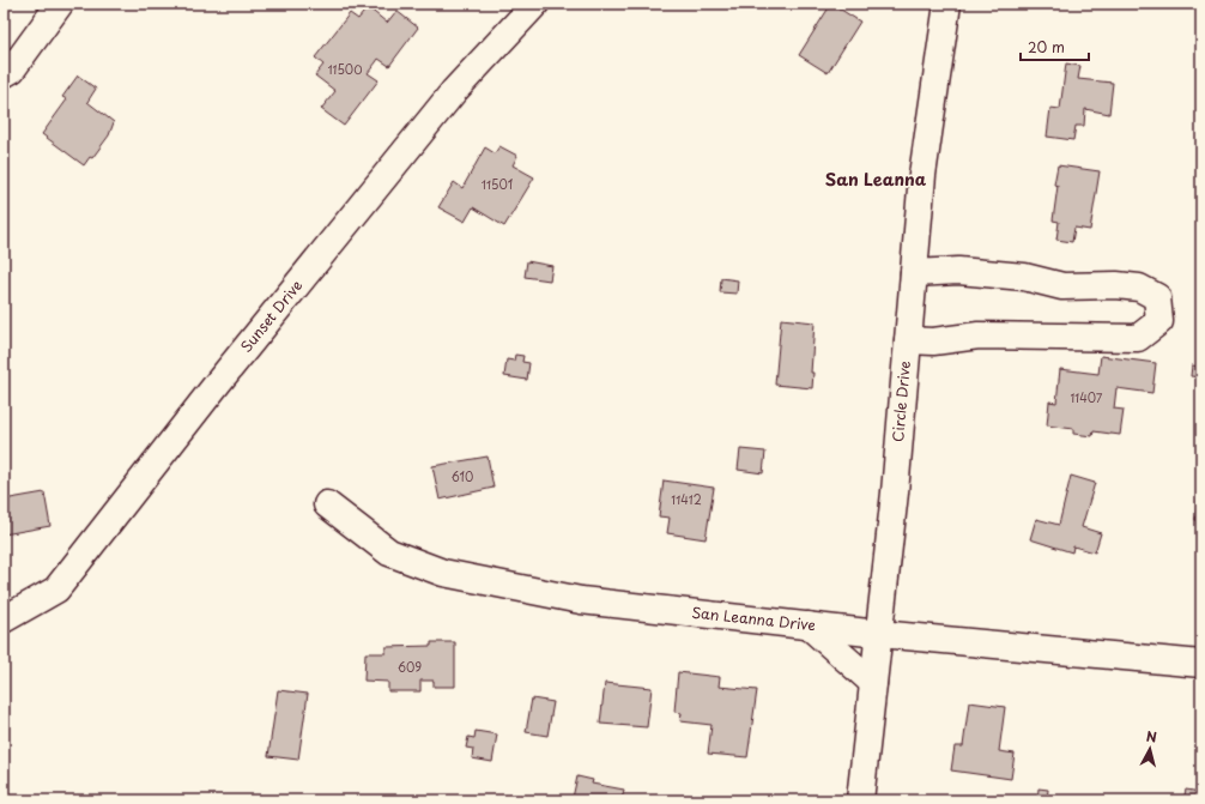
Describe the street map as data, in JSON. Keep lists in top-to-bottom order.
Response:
{
  "streets": {
    "street": ["Sunset Drive", "Circle Drive", "San Leanna Drive"]
  },
  "crossings": [
    ["Circle Drive", "San Leanna Drive"]
  ],
  "districts": ["San Leanna"],
  "house_numbers": [
    "11500",
    "11501",
    "11407",
    "610",
    "11412",
    "609"
  ],
  "scale_bar": "20 m",
  "north": "top"
}
